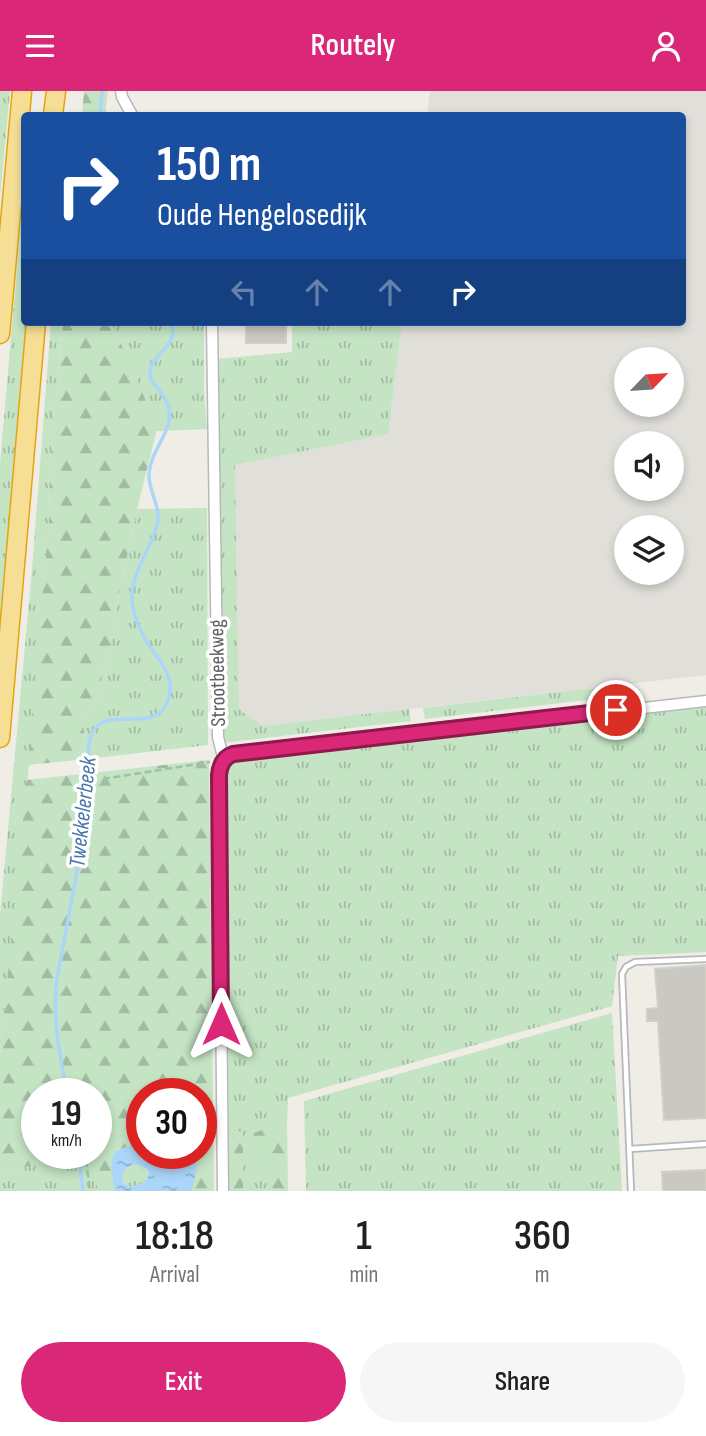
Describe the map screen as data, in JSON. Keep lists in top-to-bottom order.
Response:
{
  "streets": {
    "street": ["Strootbeekweg"]
  },
  "water": ["Twekkelerbeek"],
  "north": "top right",
  "page": {
    "header": "Routely",
    "turn": ["150 m", "Oude Hengelosedijk"],
    "speed": "19 km/h",
    "limit": "30",
    "eta": [
      "18:18",
      "Arrival",
      "1",
      "min",
      "360",
      "m"
    ],
    "buttons": ["Exit", "Share"]
  }
}
